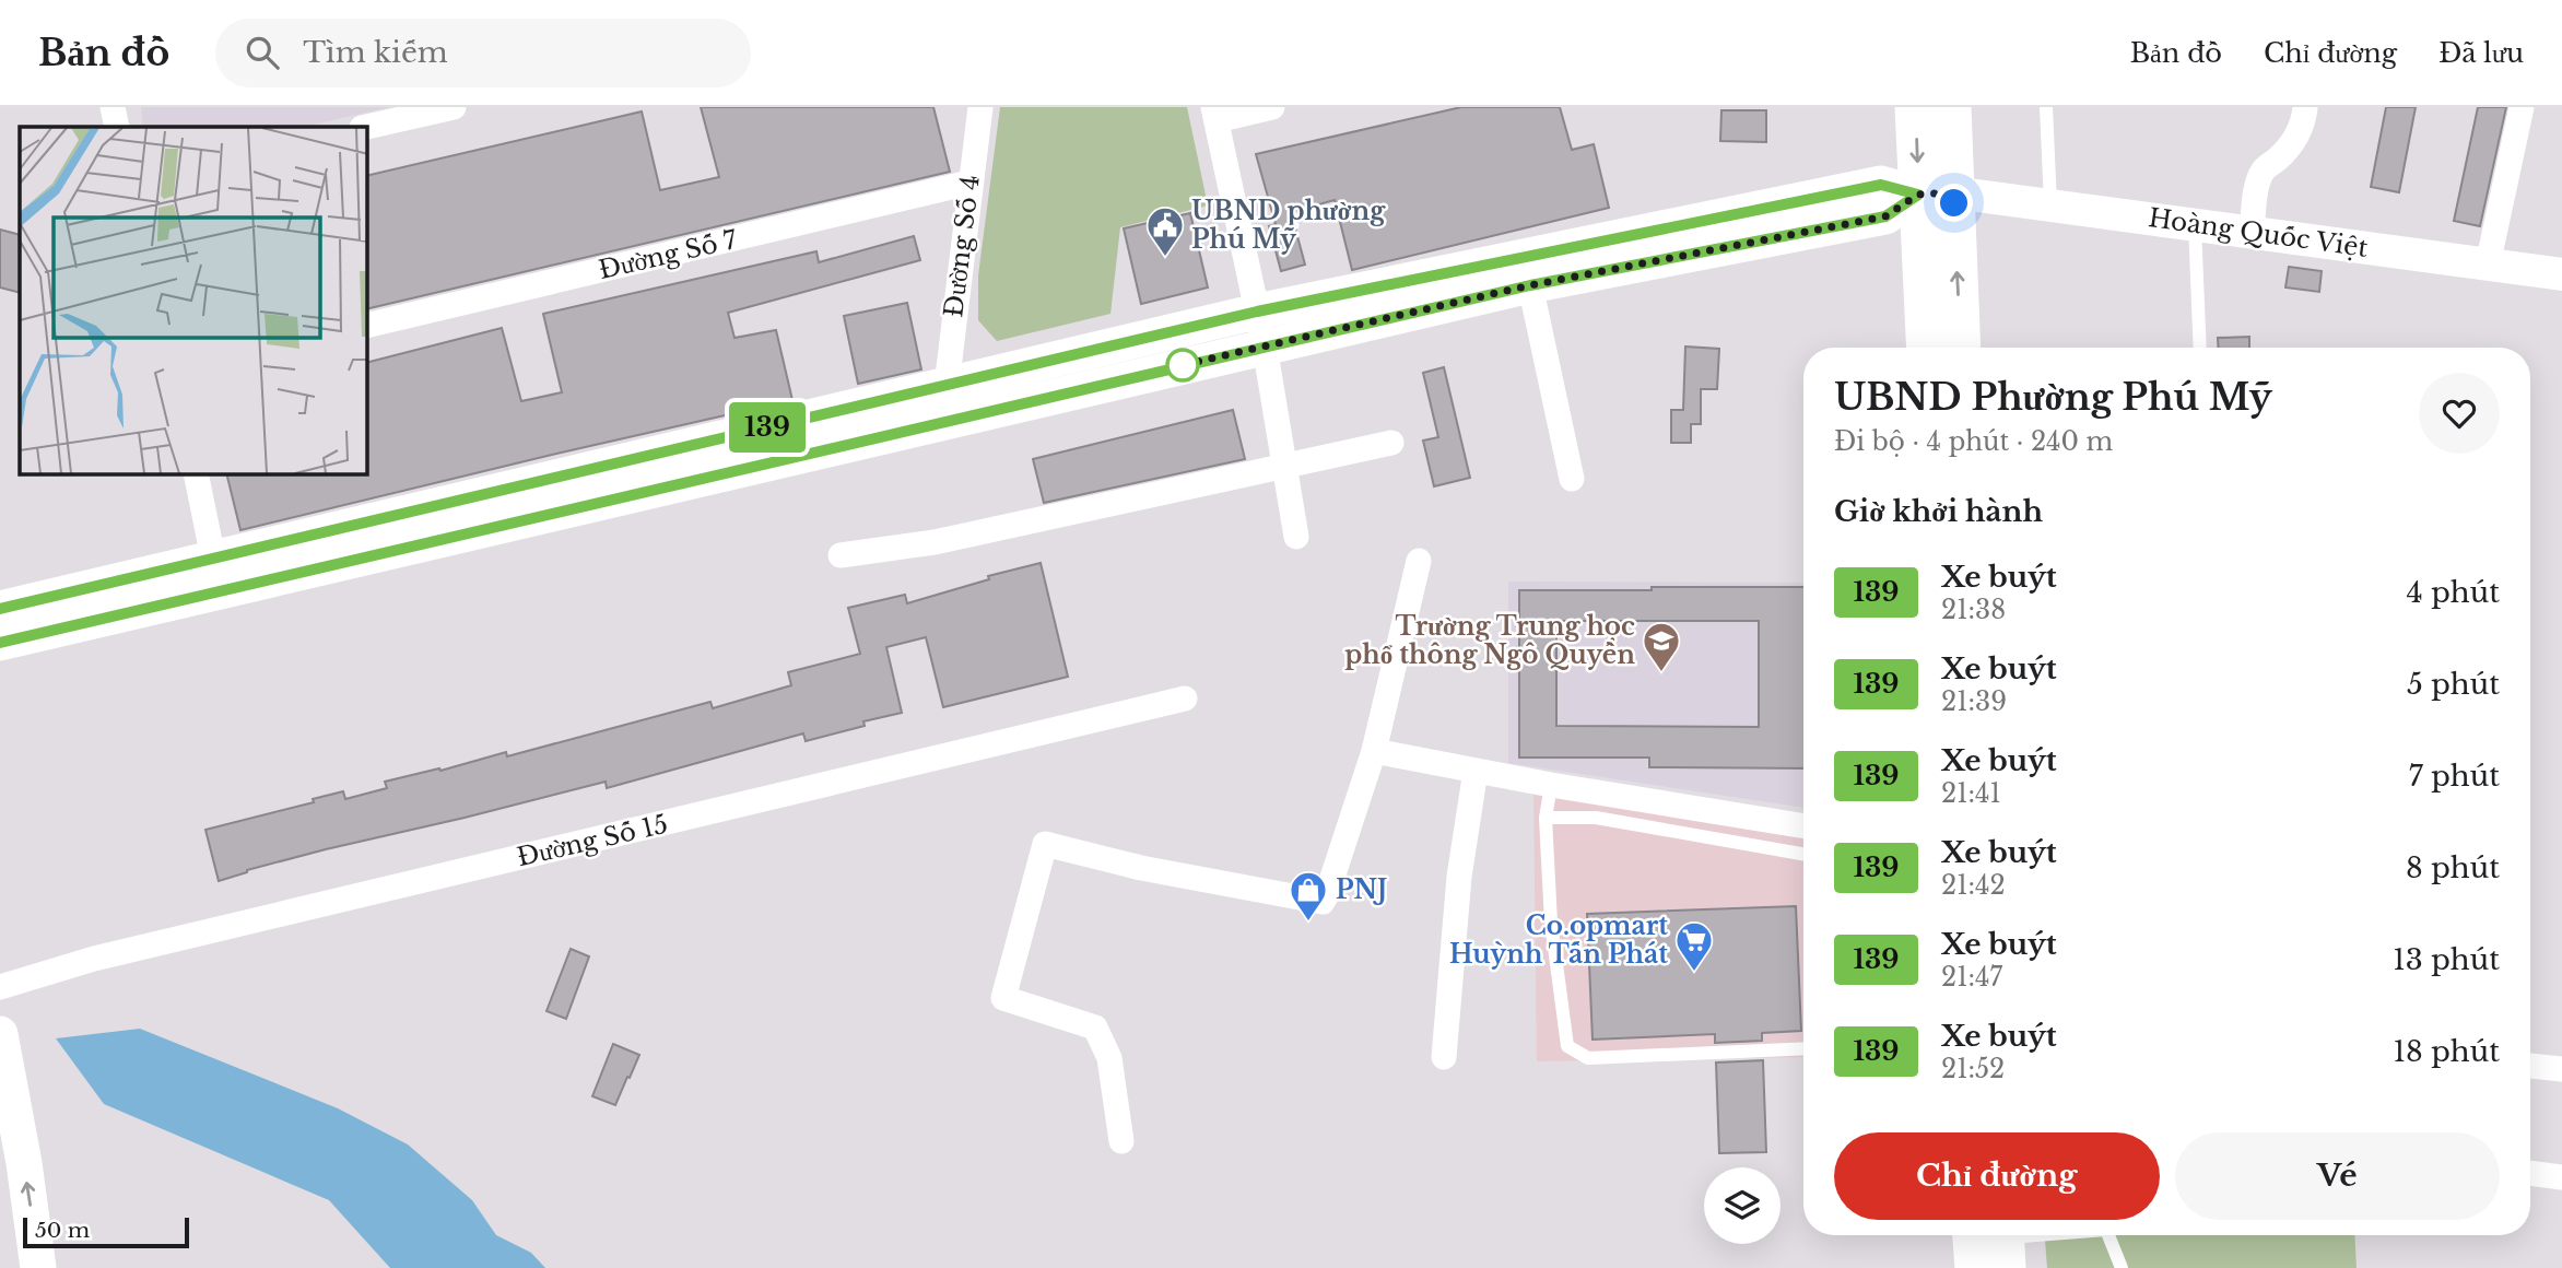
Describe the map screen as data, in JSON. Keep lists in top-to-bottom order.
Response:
{
  "streets": {
    "main road": ["Hoàng Quốc Việt"],
    "street": ["Đường Số 4", "Đường Số 7", "Đường Số 15"]
  },
  "crossings": [
    ["Hoàng Quốc Việt", "Đường Số 4"],
    ["Đường Số 4", "Đường Số 7"]
  ],
  "places": {
    "public building": ["UBND phường Phú Mỹ"],
    "school or university": ["Trường Trung học phổ thông Ngô Quyền"],
    "shop": ["PNJ"],
    "supermarket": ["Co.opmart Huỳnh Tấn Phát"]
  },
  "lines": ["bus line 139"],
  "scale_bar": "50 m",
  "page": {
    "header": "Bản đồ",
    "search": "Tìm kiếm",
    "nav": ["Bản đồ", "Chỉ đường", "Đã lưu"],
    "on_map": "139",
    "heading": [
      ["UBND Phường Phú Mỹ", "Đi bộ · 4 phút · 240 m"],
      "Giờ khởi hành"
    ],
    "list": [
      {
        "mark": "139",
        "name": "Xe buýt",
        "note": "21:38",
        "value": "4 phút"
      },
      {
        "mark": "139",
        "name": "Xe buýt",
        "note": "21:39",
        "value": "5 phút"
      },
      {
        "mark": "139",
        "name": "Xe buýt",
        "note": "21:41",
        "value": "7 phút"
      },
      {
        "mark": "139",
        "name": "Xe buýt",
        "note": "21:42",
        "value": "8 phút"
      },
      {
        "mark": "139",
        "name": "Xe buýt",
        "note": "21:47",
        "value": "13 phút"
      },
      {
        "mark": "139",
        "name": "Xe buýt",
        "note": "21:52",
        "value": "18 phút"
      }
    ],
    "buttons": ["Chỉ đường", "Vé"],
    "scale": "50 m"
  }
}
